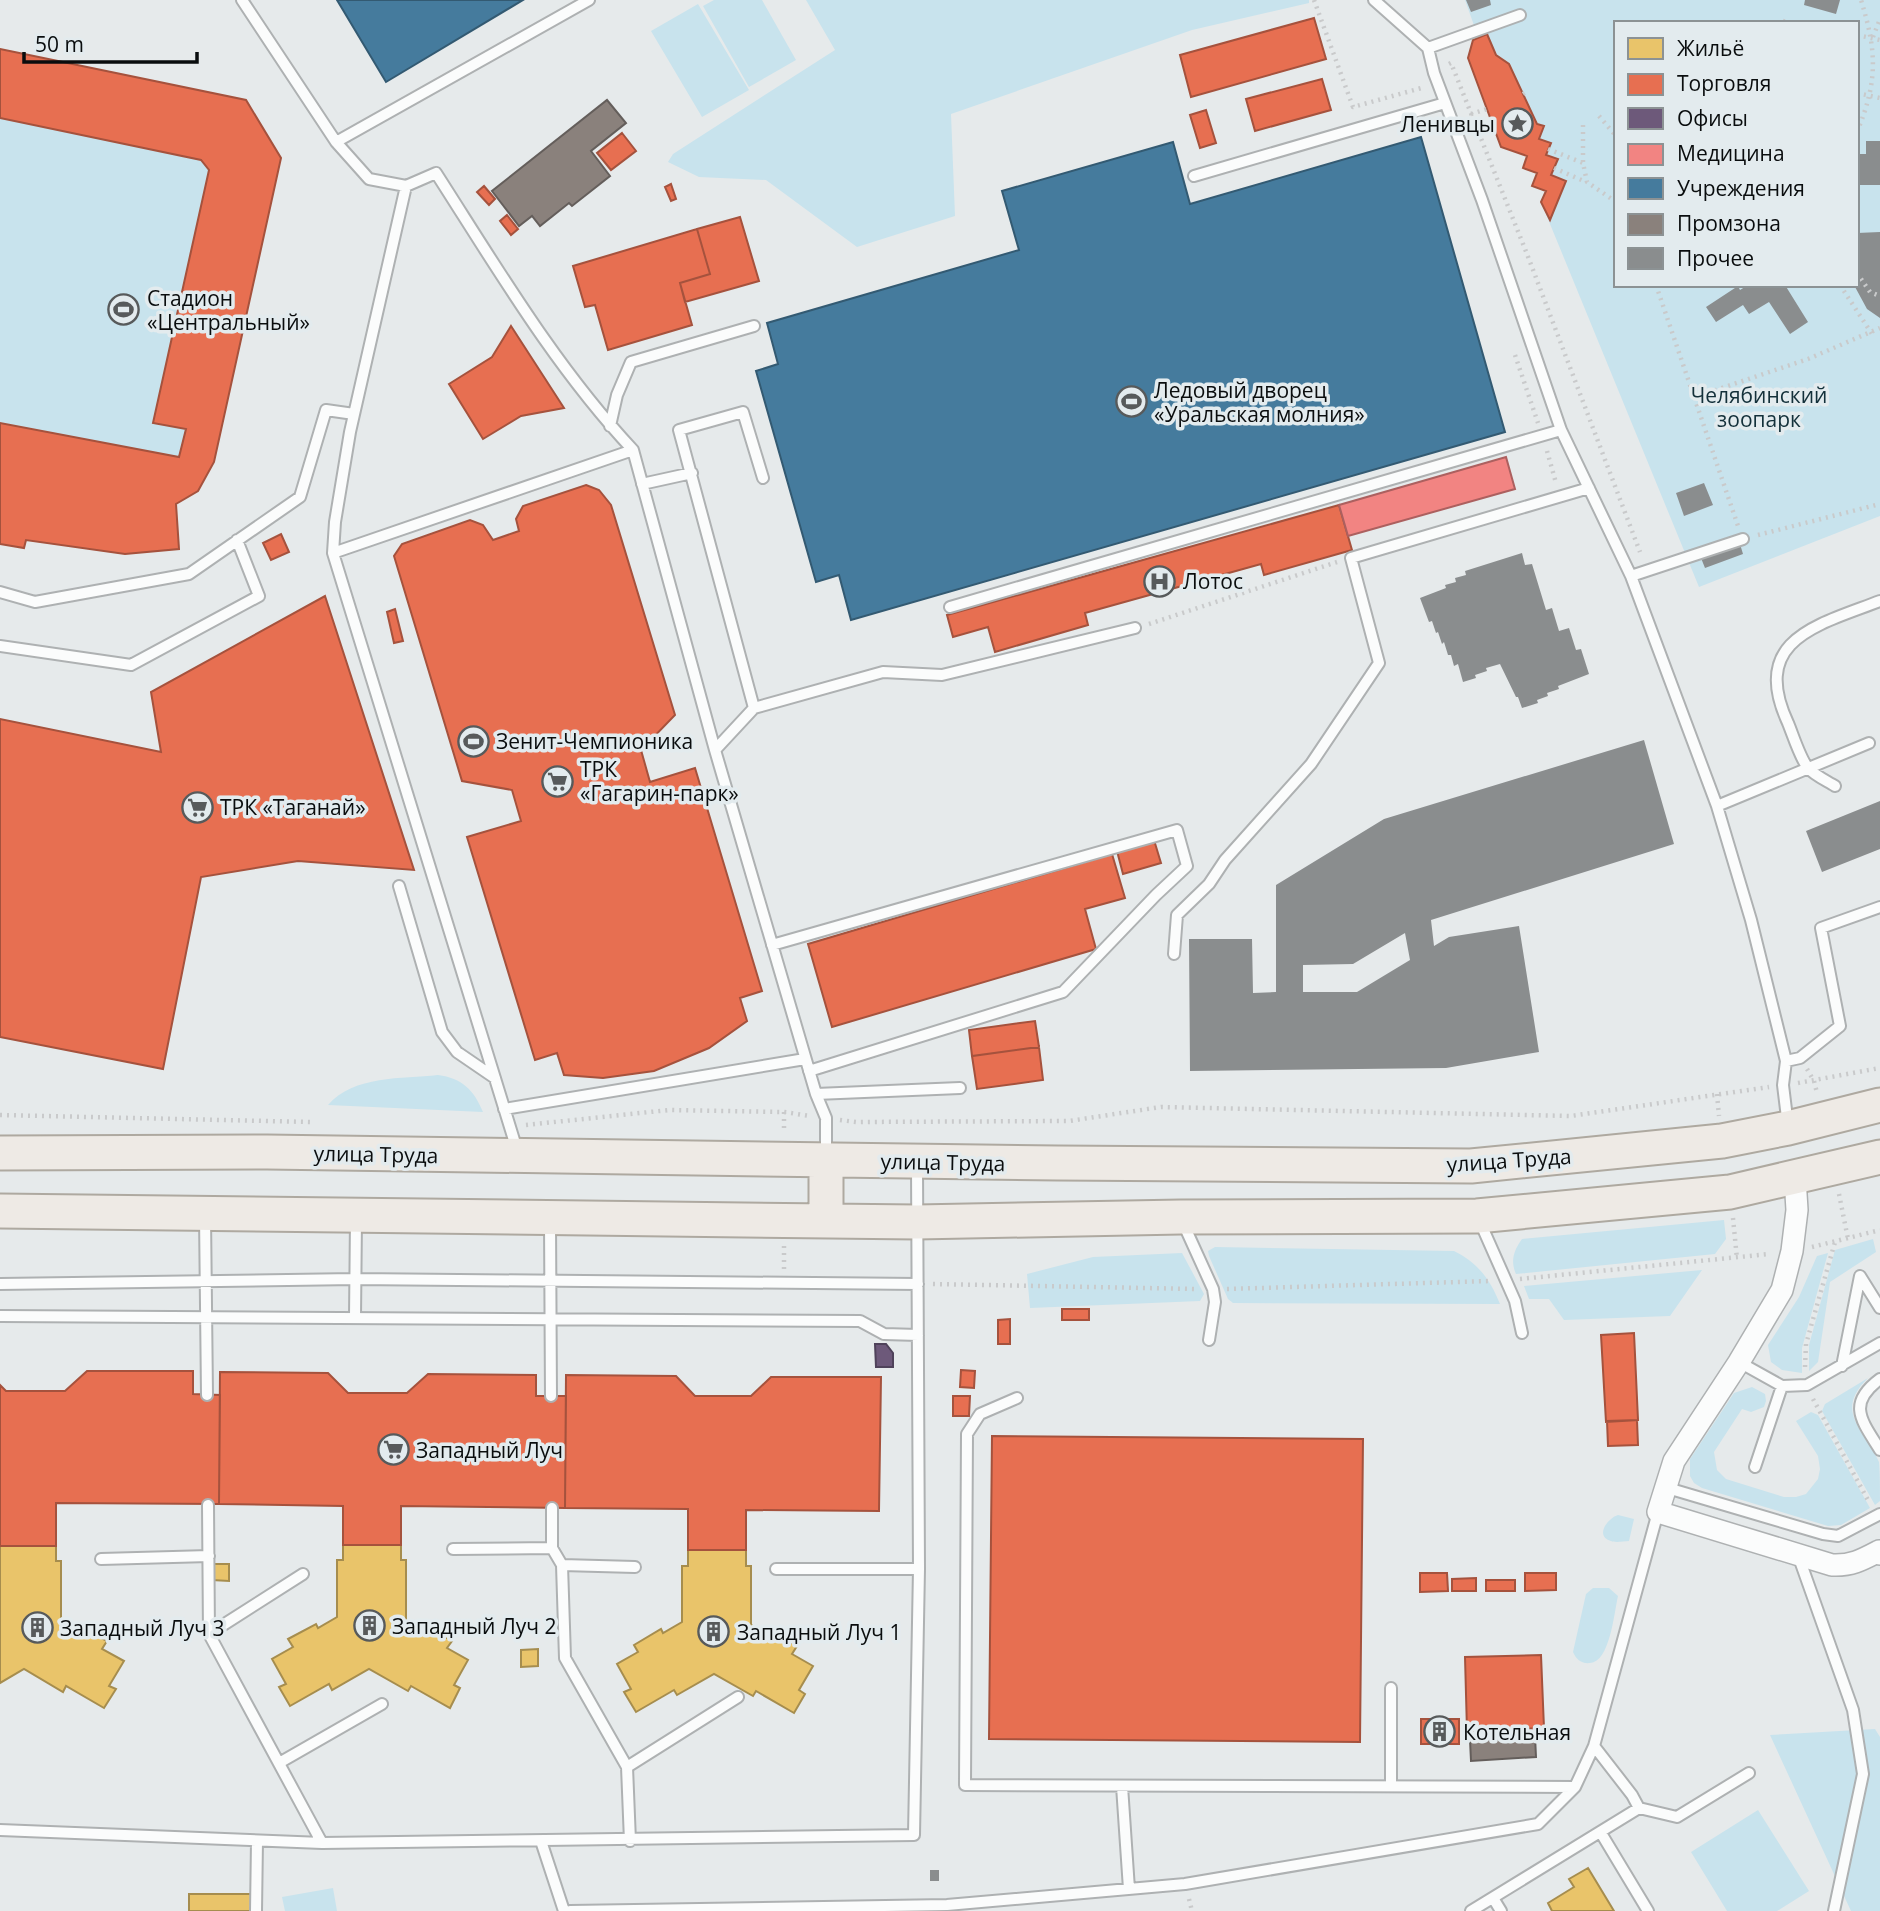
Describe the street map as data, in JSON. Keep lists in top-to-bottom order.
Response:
{
  "streets": {
    "main road": ["улица Труда"]
  },
  "parks": ["Челябинский зоопарк"],
  "places": {
    "place": ["Ленивцы"],
    "sports": ["Стадион «Центральный»", "Ледовый дворец «Уральская молния»", "Зенит-Чемпионика"],
    "hospital": ["Лотос"],
    "supermarket": ["ТРК «Гагарин-парк»", "ТРК «Таганай»", "Западный Луч"],
    "building": [
      "Западный Луч 2",
      "Западный Луч 3",
      "Западный Луч 1",
      "Котельная"
    ]
  },
  "legend": [
    "Жильё",
    "Торговля",
    "Офисы",
    "Медицина",
    "Учреждения",
    "Промзона",
    "Прочее"
  ],
  "scale_bar": "50 m"
}
